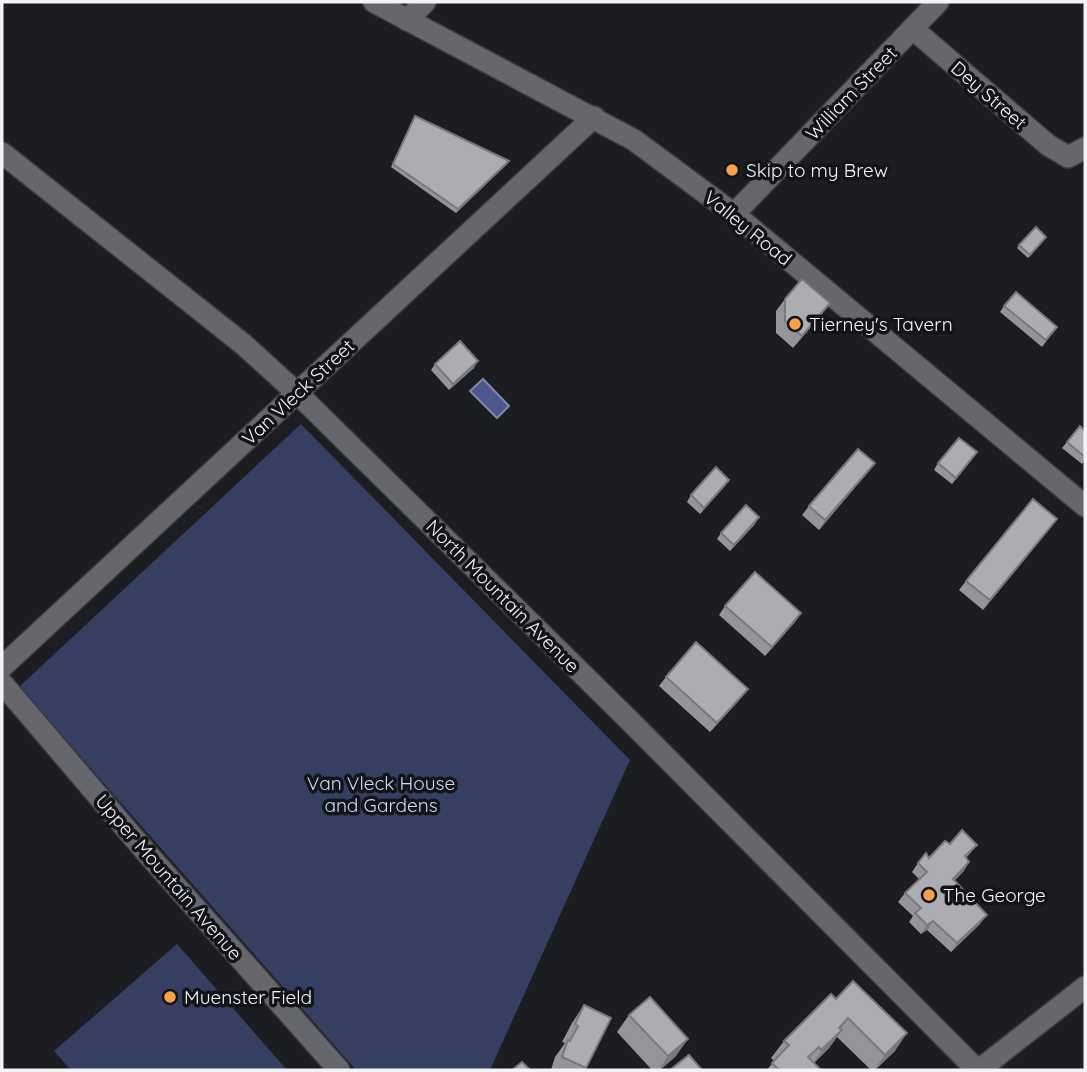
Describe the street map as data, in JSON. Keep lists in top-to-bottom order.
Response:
{
  "streets": {
    "street": [
      "William Street",
      "Dey Street",
      "Valley Road",
      "Van Vleck Street",
      "North Mountain Avenue",
      "Upper Mountain Avenue"
    ]
  },
  "crossings": [
    ["William Street", "Dey Street"],
    ["William Street", "Valley Road"],
    ["Valley Road", "Van Vleck Street"],
    ["Van Vleck Street", "North Mountain Avenue"]
  ],
  "parks": ["Van Vleck House and Gardens"],
  "places": [
    "Skip to my Brew",
    "Tierney's Tavern",
    "The George",
    "Muenster Field"
  ]
}
